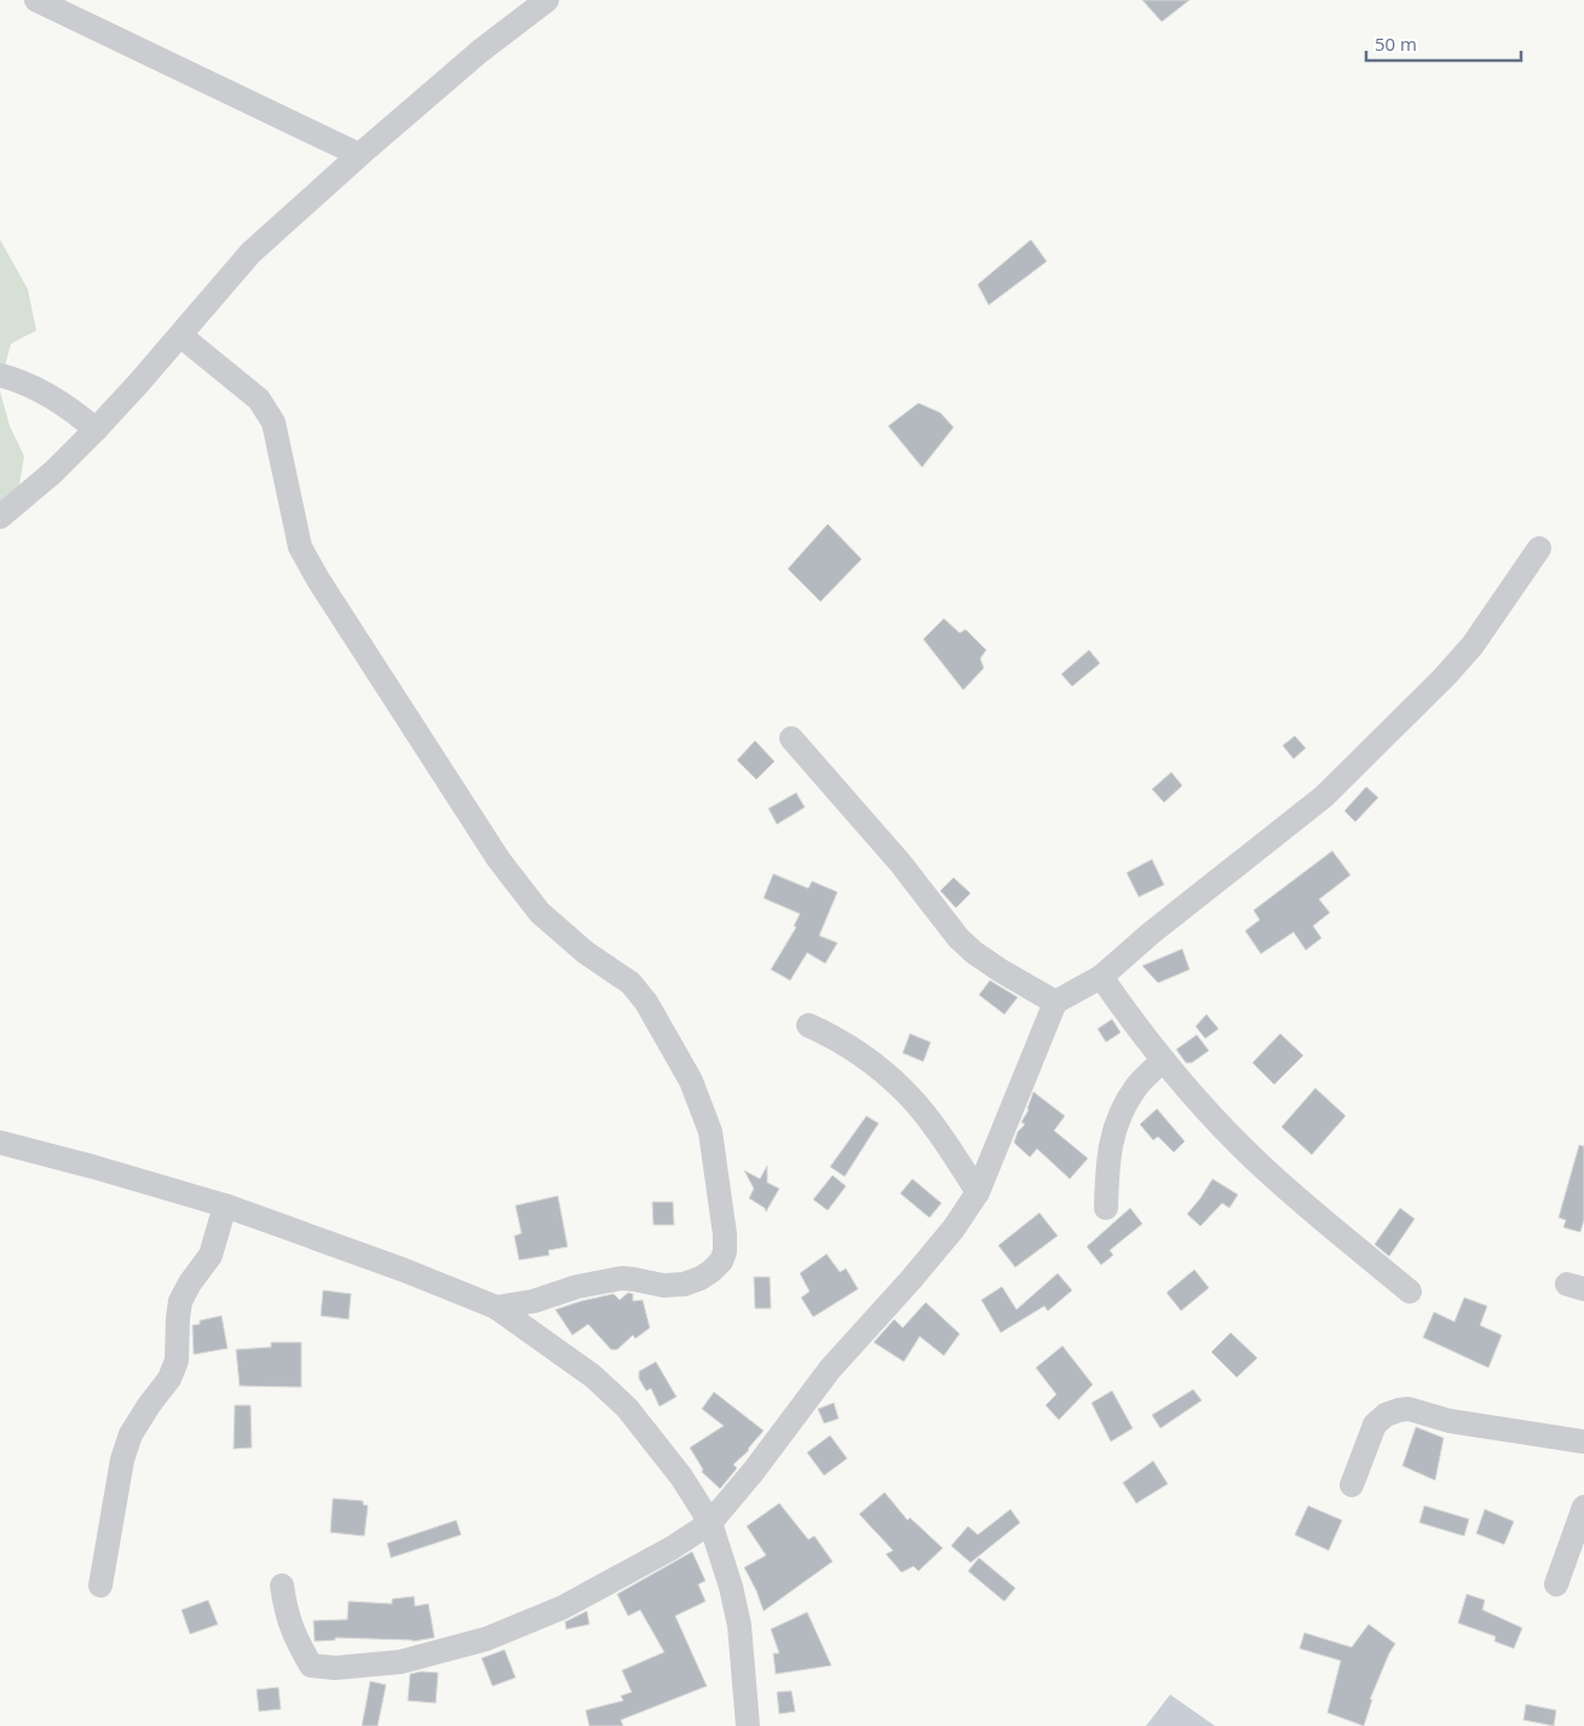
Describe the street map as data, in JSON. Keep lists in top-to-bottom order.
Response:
{
  "scale_bar": "50 m"
}
